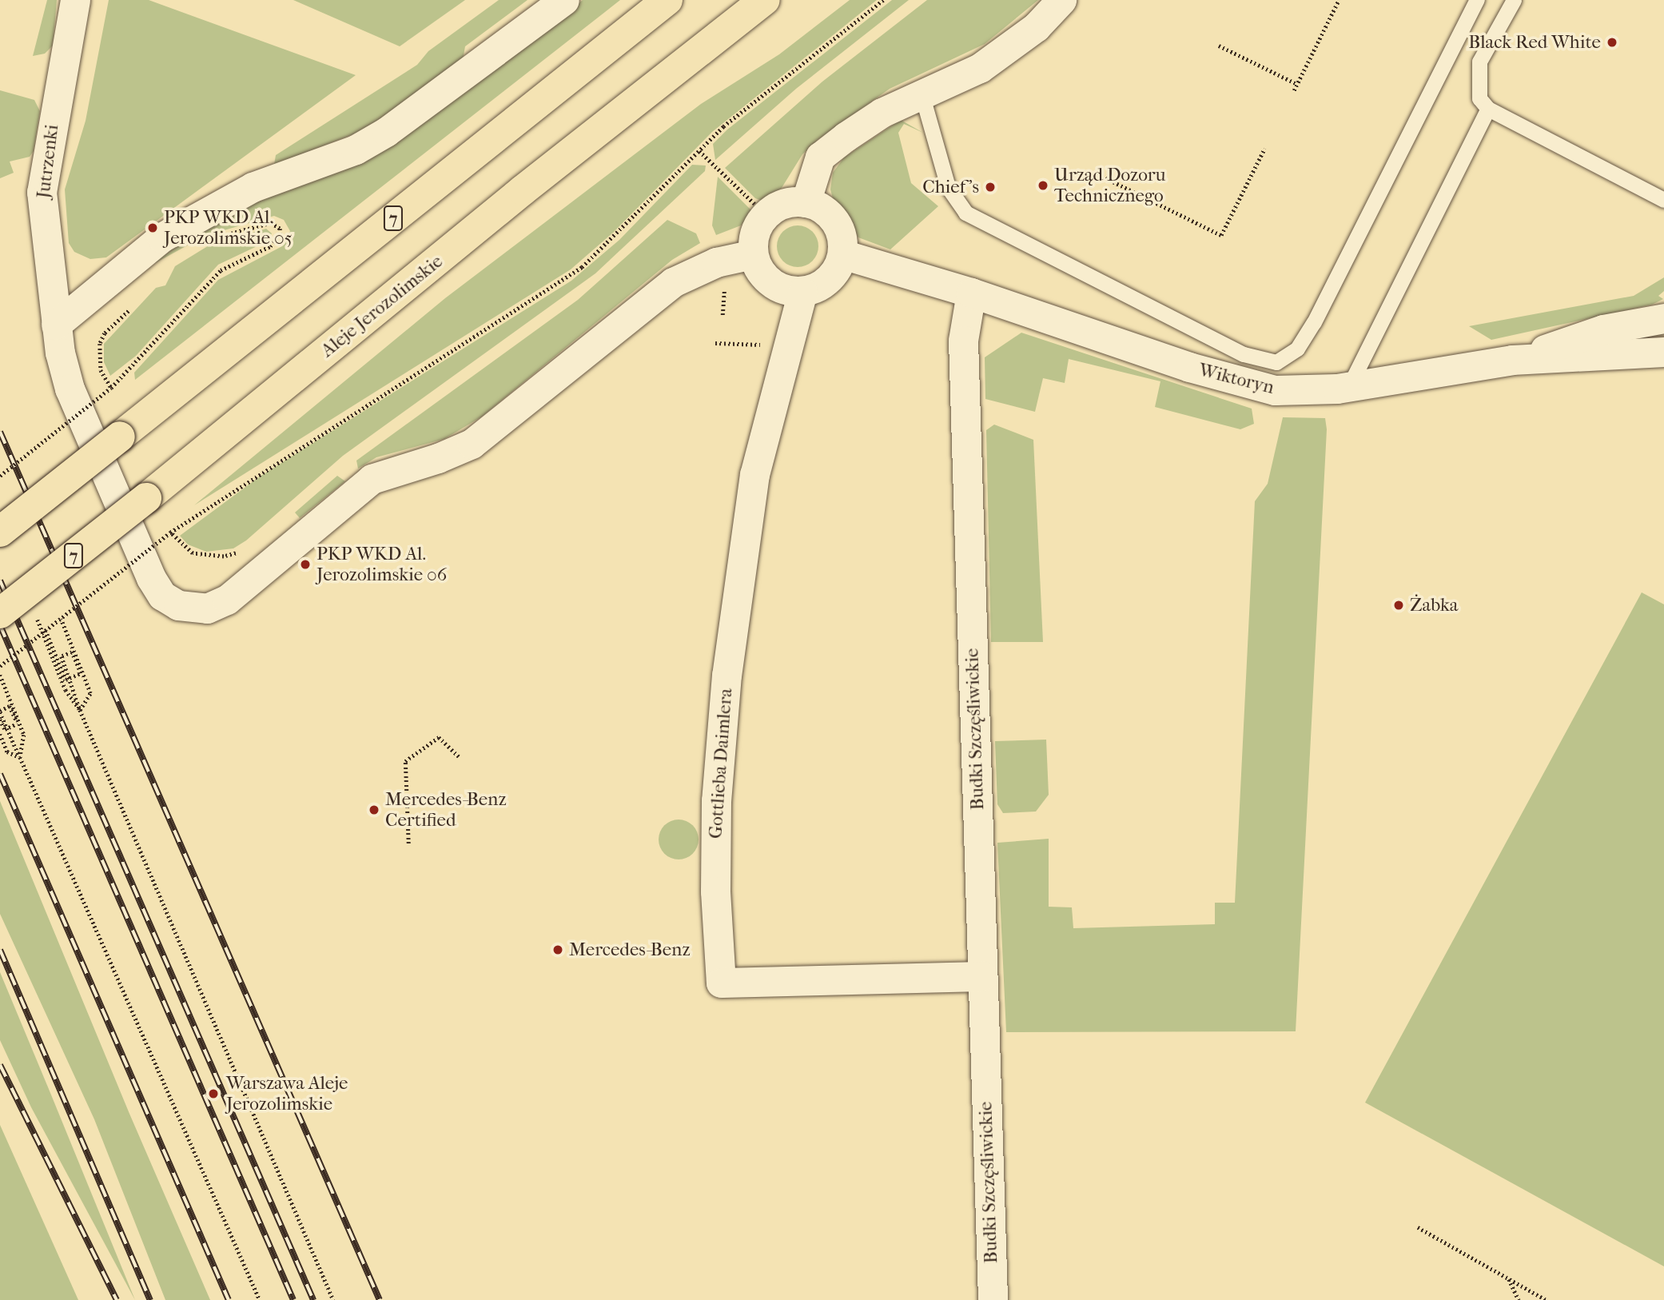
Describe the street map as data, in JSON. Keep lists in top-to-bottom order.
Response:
{
  "streets": {
    "main road": ["7", "Aleje Jerozolimskie"],
    "street": [
      "Jutrzenki",
      "Wiktoryn",
      "Budki Szczęśliwickie",
      "Gottlieba Daimlera"
    ]
  },
  "crossings": [
    ["Jutrzenki", "Gottlieba Daimlera"],
    ["Wiktoryn", "Budki Szczęśliwickie"],
    ["Budki Szczęśliwickie", "Gottlieba Daimlera"]
  ],
  "places": [
    "Black Red White",
    "Urząd Dozoru Technicznego",
    "Chief's",
    "PKP WKD Al. Jerozolimskie 05",
    "PKP WKD Al. Jerozolimskie 06",
    "Żabka",
    "Mercedes-Benz Certified",
    "Mercedes-Benz",
    "Warszawa Aleje Jerozolimskie"
  ]
}
